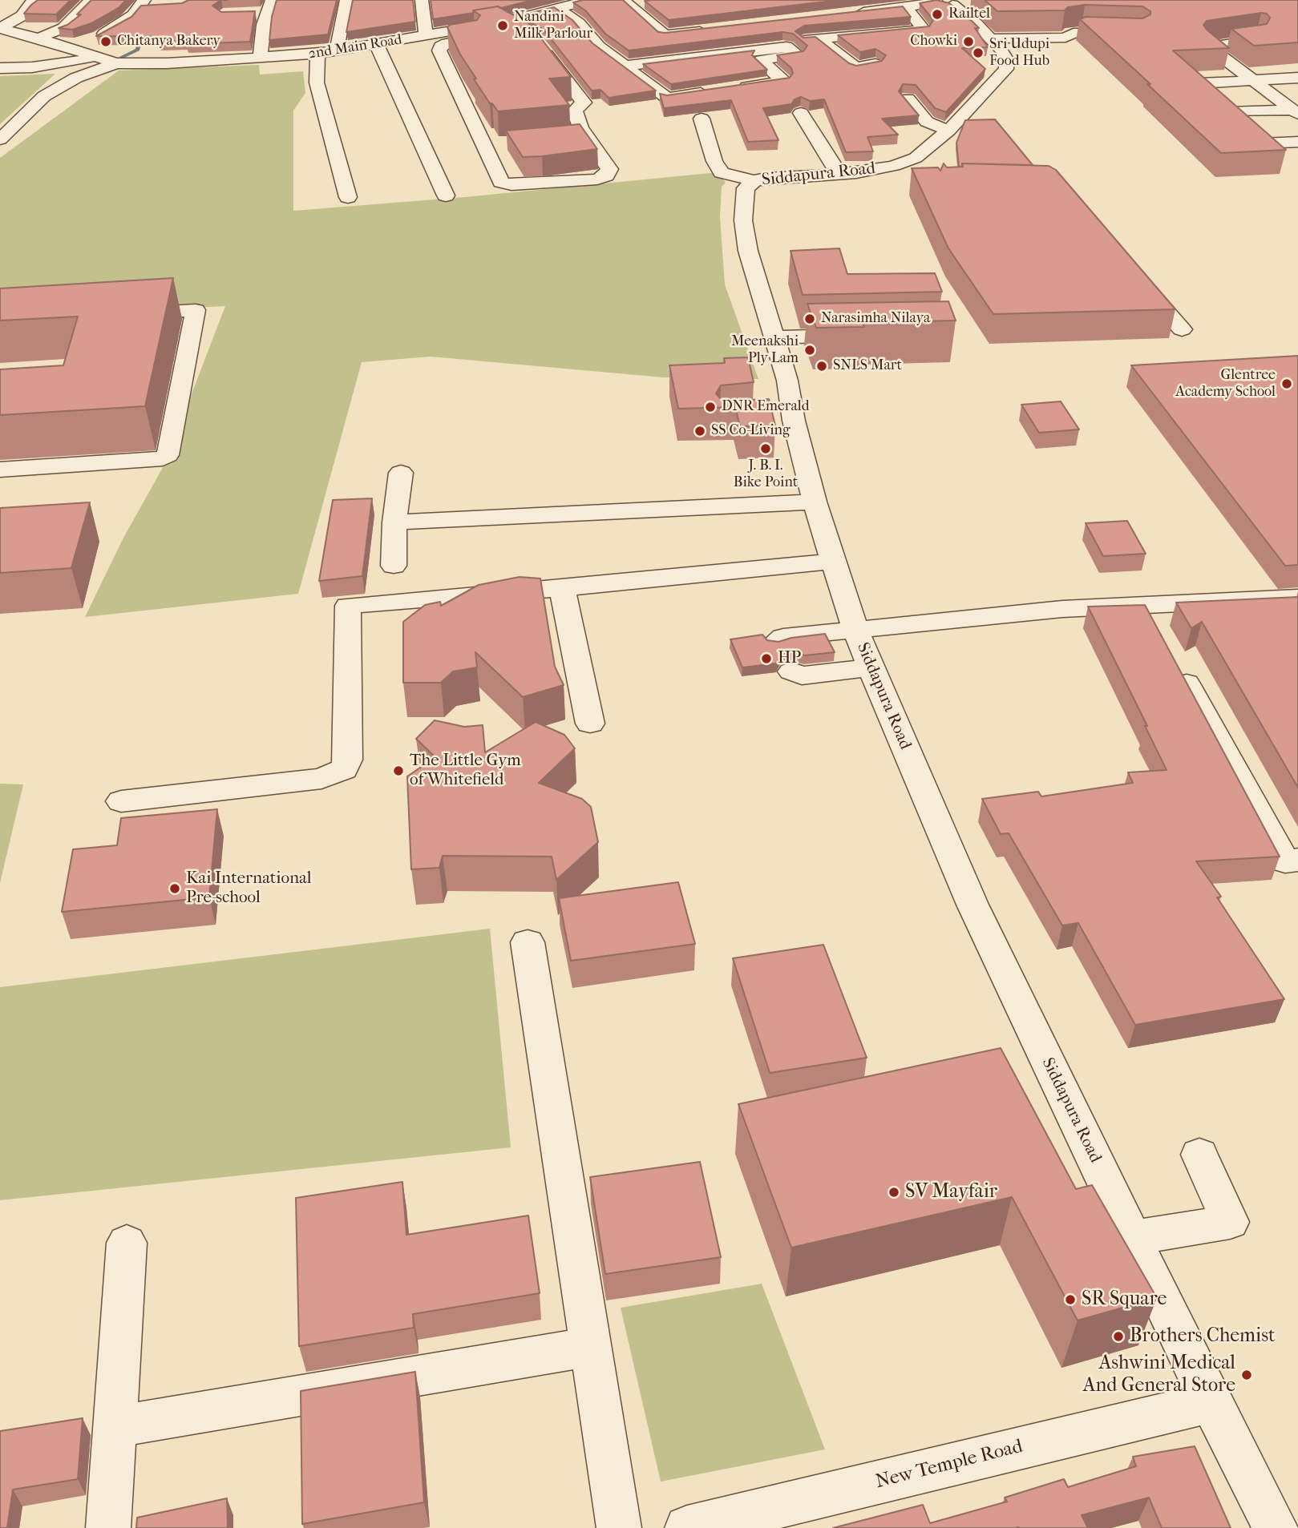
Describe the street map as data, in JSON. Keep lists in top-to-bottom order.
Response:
{
  "streets": {
    "street": ["2nd Main Road", "Siddapura Road", "New Temple Road"]
  },
  "crossings": [
    ["Siddapura Road", "New Temple Road"]
  ],
  "places": [
    "Railtel",
    "Nandini Milk Parlour",
    "Chitanya Bakery",
    "Chowki",
    "Sri Udupi Food Hub",
    "Narasimha Nilaya",
    "Meenakshi Ply Lam",
    "SNLS Mart",
    "Glentree Academy School",
    "DNR Emerald",
    "SS Co-Living",
    "J. B. I. Bike Point",
    "HP",
    "The Little Gym of Whitefield",
    "Kai International Pre-school",
    "SV Mayfair",
    "SR Square",
    "Brothers Chemist",
    "Ashwini Medical And General Store"
  ]
}
